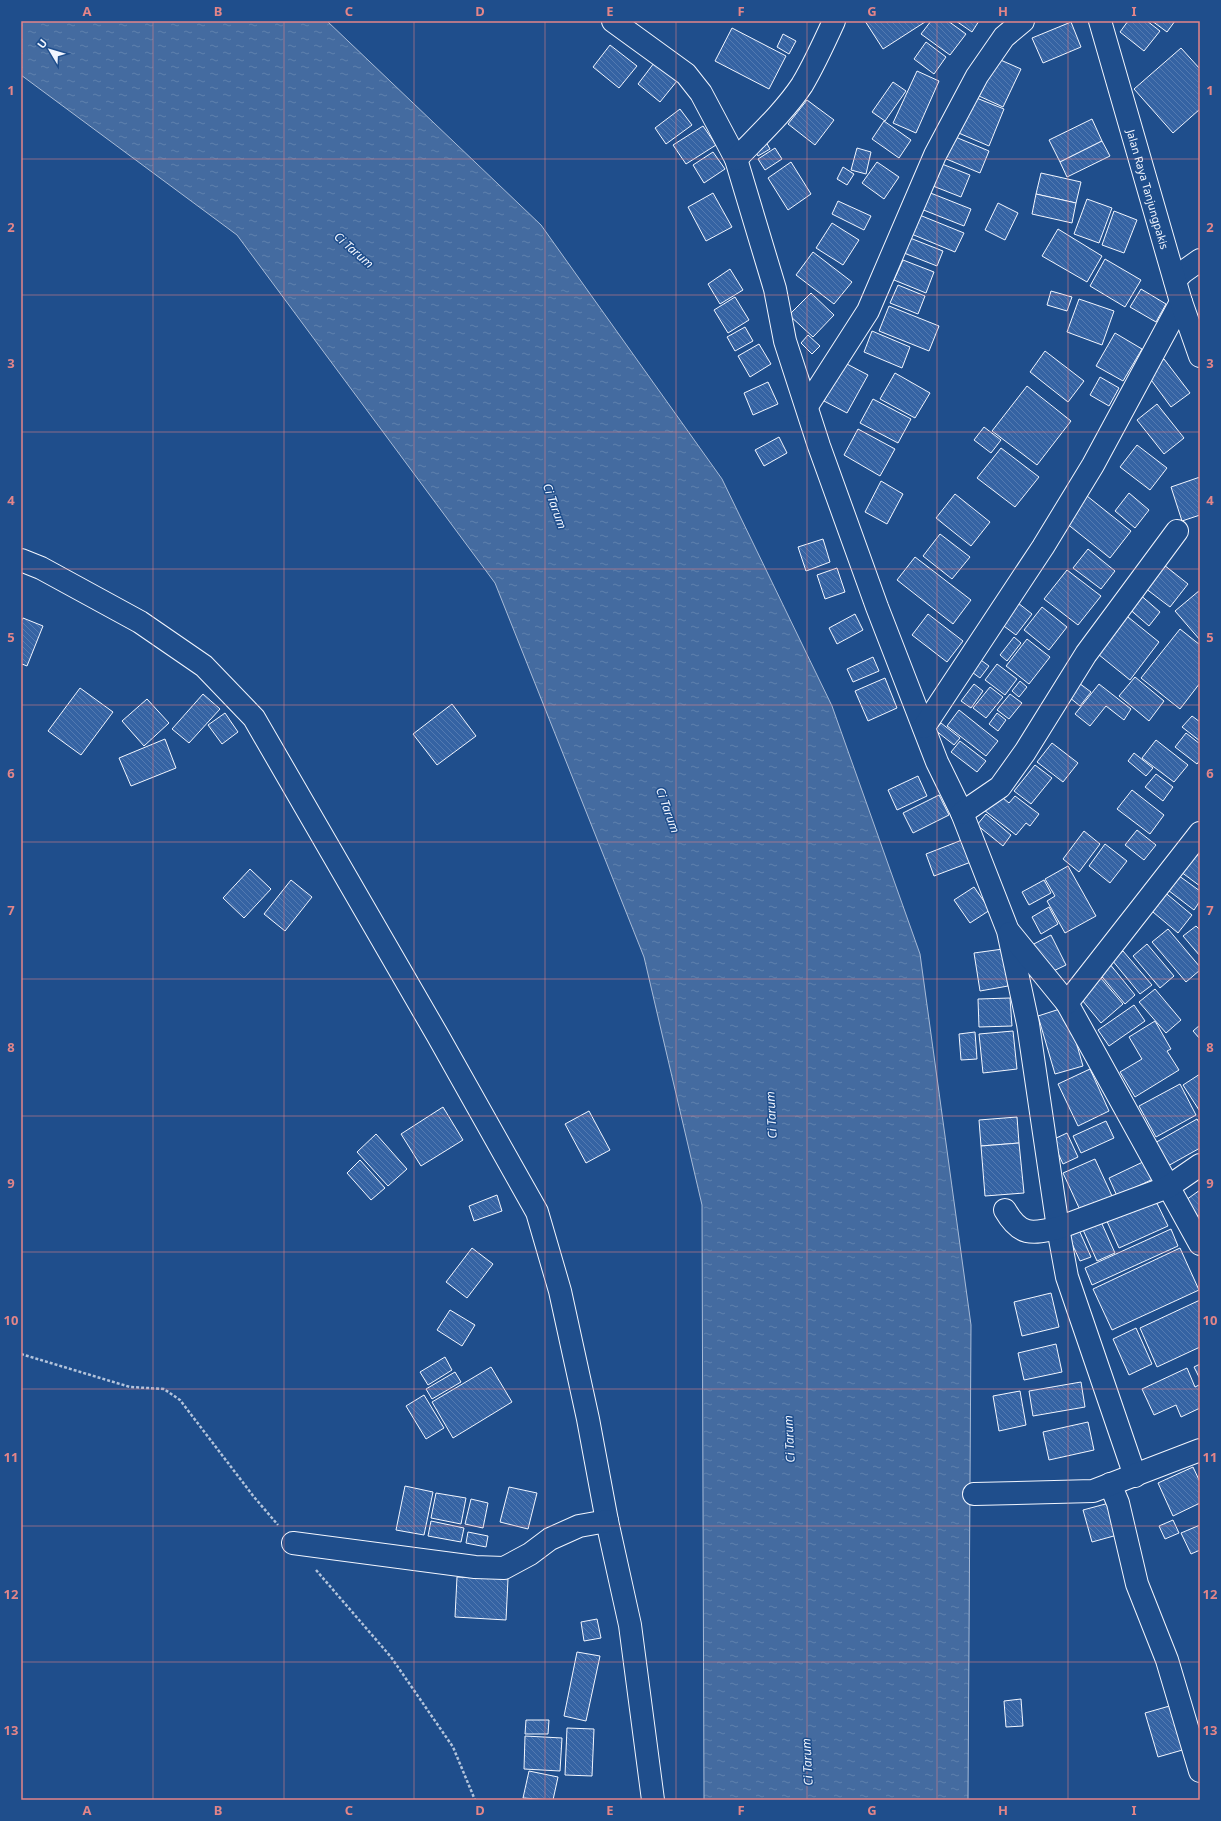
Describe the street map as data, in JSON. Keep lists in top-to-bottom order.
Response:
{
  "streets": {
    "street": ["Jalan Raya Tanjungpakis"]
  },
  "water": ["Ci Tarum"],
  "north": "top left",
  "grid": {
    "columns": [
      "A",
      "B",
      "C",
      "D",
      "E",
      "F",
      "G",
      "H",
      "I"
    ],
    "rows": [
      "1",
      "2",
      "3",
      "4",
      "5",
      "6",
      "7",
      "8",
      "9",
      "10",
      "11",
      "12",
      "13"
    ]
  }
}
